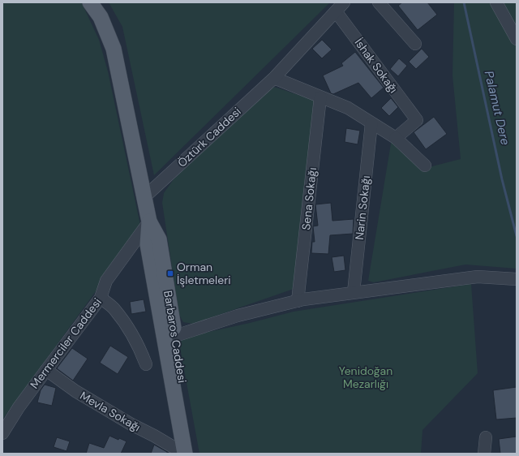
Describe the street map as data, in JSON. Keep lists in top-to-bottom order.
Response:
{
  "streets": {
    "main road": ["Barbaros Caddesi"],
    "street": [
      "İshak Sokağı",
      "Öztürk Caddesi",
      "Sena Sokağı",
      "Narin Sokağı",
      "Mermerciler Caddesi",
      "Mevla Sokağı"
    ]
  },
  "crossings": [
    ["İshak Sokağı", "Öztürk Caddesi"],
    ["Öztürk Caddesi", "Barbaros Caddesi"],
    ["Barbaros Caddesi", "Mermerciler Caddesi"],
    ["Barbaros Caddesi", "Mevla Sokağı"],
    ["Mermerciler Caddesi", "Mevla Sokağı"]
  ],
  "water": ["Palamut Dere"],
  "parks": ["Yenidoğan Mezarlığı"],
  "places": {
    "transit": ["Orman İşletmeleri"]
  }
}
